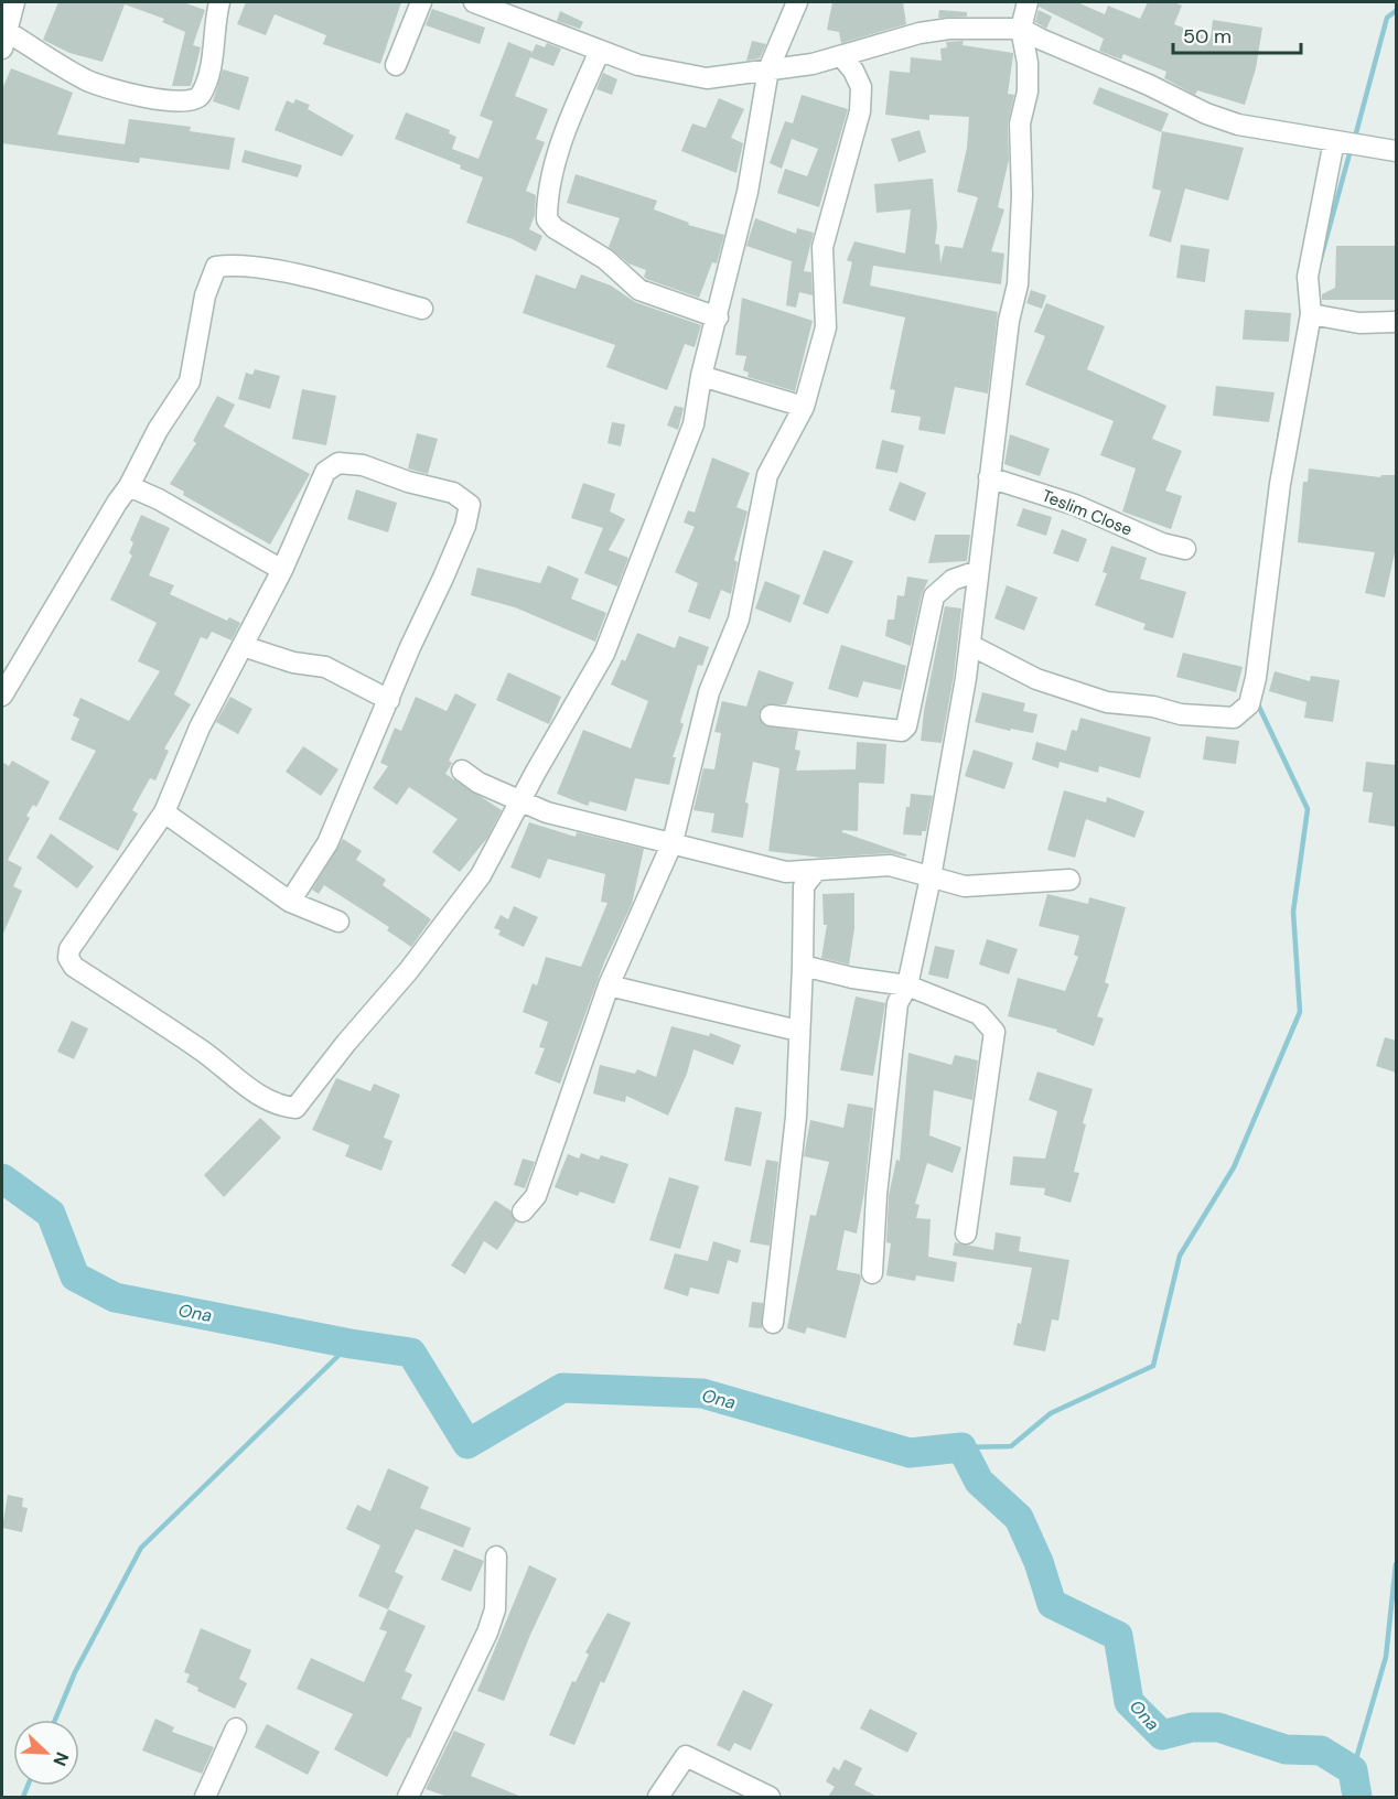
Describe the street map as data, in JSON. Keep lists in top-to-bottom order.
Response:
{
  "streets": {
    "street": ["Teslim Close"]
  },
  "water": ["Ona"],
  "scale_bar": "50 m",
  "north": "bottom right"
}
